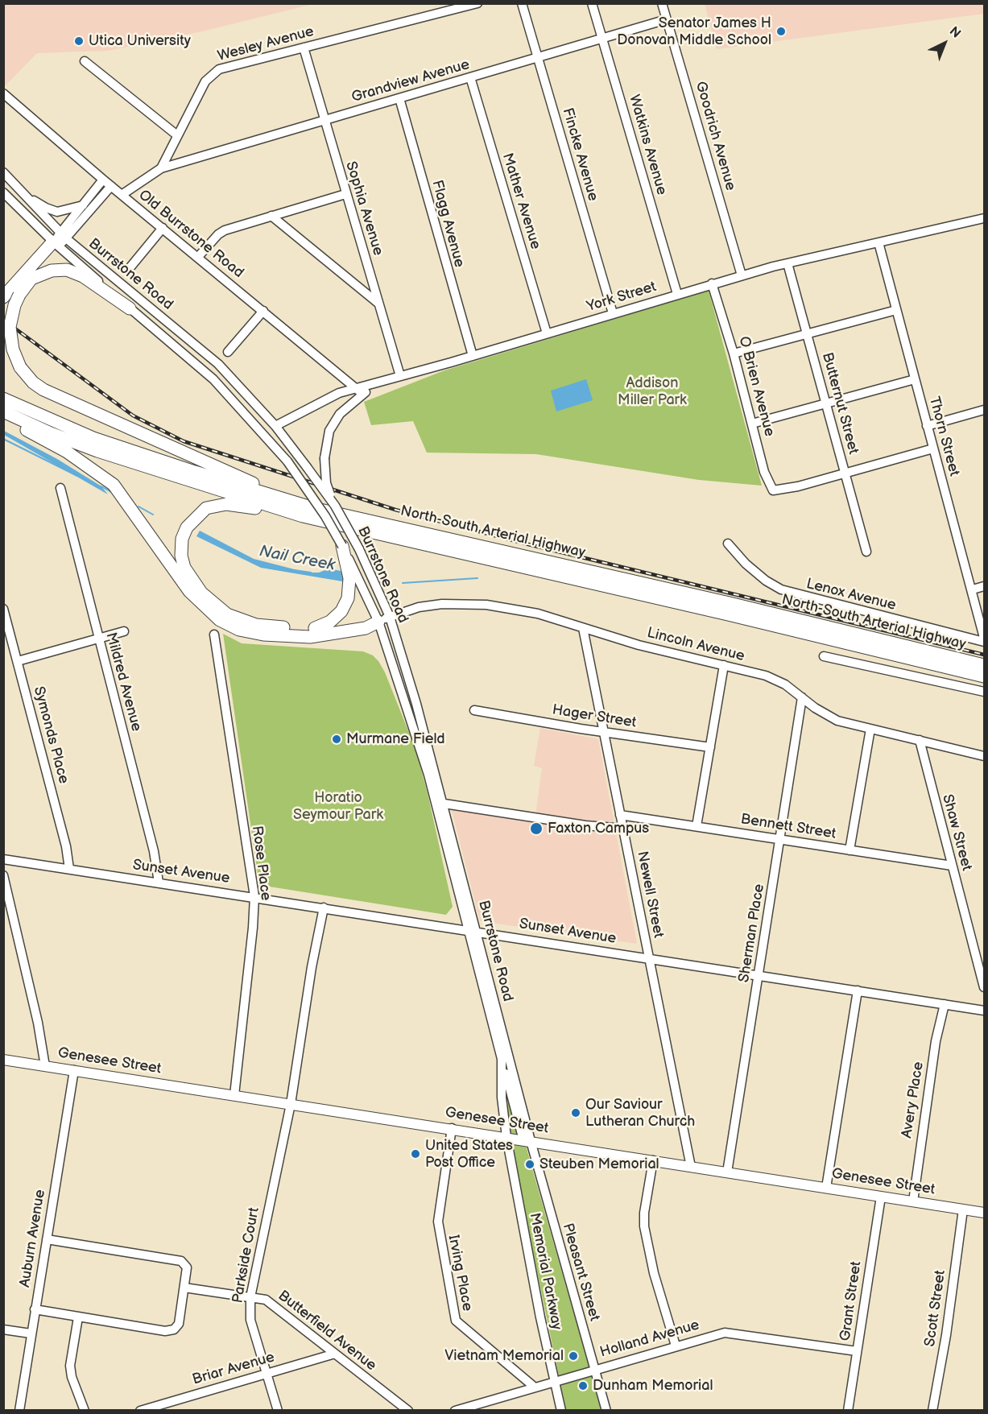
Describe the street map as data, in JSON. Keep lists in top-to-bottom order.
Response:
{
  "streets": {
    "highway": ["North-South Arterial Highway"],
    "main road": ["Genesee Street"],
    "street": [
      "Wesley Avenue",
      "Grandview Avenue",
      "Goodrich Avenue",
      "Watkins Avenue",
      "Fincke Avenue",
      "Mather Avenue",
      "Sophia Avenue",
      "Flagg Avenue",
      "Old Burrstone Road",
      "Burrstone Road",
      "York Street",
      "O Brien Avenue",
      "Butternut Street",
      "Thorn Street",
      "Lenox Avenue",
      "Lincoln Avenue",
      "Mildred Avenue",
      "Hager Street",
      "Symonds Place",
      "Bennett Street",
      "Shaw Street",
      "Rose Place",
      "Sunset Avenue",
      "Newell Street",
      "Sherman Place",
      "Avery Place",
      "Auburn Avenue",
      "Parkside Court",
      "Memorial Parkway",
      "Pleasant Street",
      "Irving Place",
      "Grant Street",
      "Scott Street",
      "Butterfield Avenue",
      "Holland Avenue",
      "Briar Avenue"
    ]
  },
  "crossings": [
    ["Wesley Avenue", "Grandview Avenue"],
    ["Wesley Avenue", "Sophia Avenue"],
    ["Grandview Avenue", "Goodrich Avenue"],
    ["Grandview Avenue", "Watkins Avenue"],
    ["Grandview Avenue", "Fincke Avenue"],
    ["Grandview Avenue", "Mather Avenue"],
    ["Grandview Avenue", "Sophia Avenue"],
    ["Grandview Avenue", "Flagg Avenue"],
    ["Goodrich Avenue", "York Street"],
    ["Watkins Avenue", "York Street"],
    ["Fincke Avenue", "York Street"],
    ["Mather Avenue", "York Street"],
    ["Sophia Avenue", "York Street"],
    ["Flagg Avenue", "York Street"],
    ["Old Burrstone Road", "York Street"],
    ["Burrstone Road", "Lincoln Avenue"],
    ["Burrstone Road", "Sunset Avenue"],
    ["Burrstone Road", "Genesee Street"],
    ["Burrstone Road", "Memorial Parkway"],
    ["Burrstone Road", "Pleasant Street"],
    ["York Street", "O Brien Avenue"],
    ["York Street", "Butternut Street"],
    ["York Street", "Thorn Street"],
    ["O Brien Avenue", "Butternut Street"],
    ["Lincoln Avenue", "Shaw Street"],
    ["Lincoln Avenue", "Newell Street"],
    ["Lincoln Avenue", "Sherman Place"],
    ["Mildred Avenue", "Sunset Avenue"],
    ["Hager Street", "Newell Street"],
    ["Symonds Place", "Sunset Avenue"],
    ["Bennett Street", "Shaw Street"],
    ["Bennett Street", "Newell Street"],
    ["Bennett Street", "Sherman Place"],
    ["Rose Place", "Sunset Avenue"],
    ["Rose Place", "Genesee Street"],
    ["Sunset Avenue", "Newell Street"],
    ["Sunset Avenue", "Sherman Place"],
    ["Sunset Avenue", "Avery Place"],
    ["Sunset Avenue", "Parkside Court"],
    ["Newell Street", "Genesee Street"],
    ["Sherman Place", "Genesee Street"],
    ["Genesee Street", "Avery Place"],
    ["Genesee Street", "Auburn Avenue"],
    ["Genesee Street", "Parkside Court"],
    ["Genesee Street", "Memorial Parkway"],
    ["Genesee Street", "Pleasant Street"],
    ["Genesee Street", "Irving Place"],
    ["Genesee Street", "Grant Street"],
    ["Genesee Street", "Scott Street"],
    ["Parkside Court", "Butterfield Avenue"],
    ["Parkside Court", "Briar Avenue"],
    ["Memorial Parkway", "Holland Avenue"],
    ["Pleasant Street", "Holland Avenue"],
    ["Irving Place", "Holland Avenue"],
    ["Grant Street", "Holland Avenue"],
    ["Butterfield Avenue", "Briar Avenue"]
  ],
  "water": ["Nail Creek"],
  "parks": ["Addison Miller Park", "Horatio Seymour Park"],
  "places": [
    "Senator James H Donovan Middle School",
    "Utica University",
    "Murmane Field",
    "Faxton Campus",
    "Our Saviour Lutheran Church",
    "United States Post Office",
    "Steuben Memorial",
    "Vietnam Memorial",
    "Dunham Memorial"
  ],
  "north": "top right"
}
